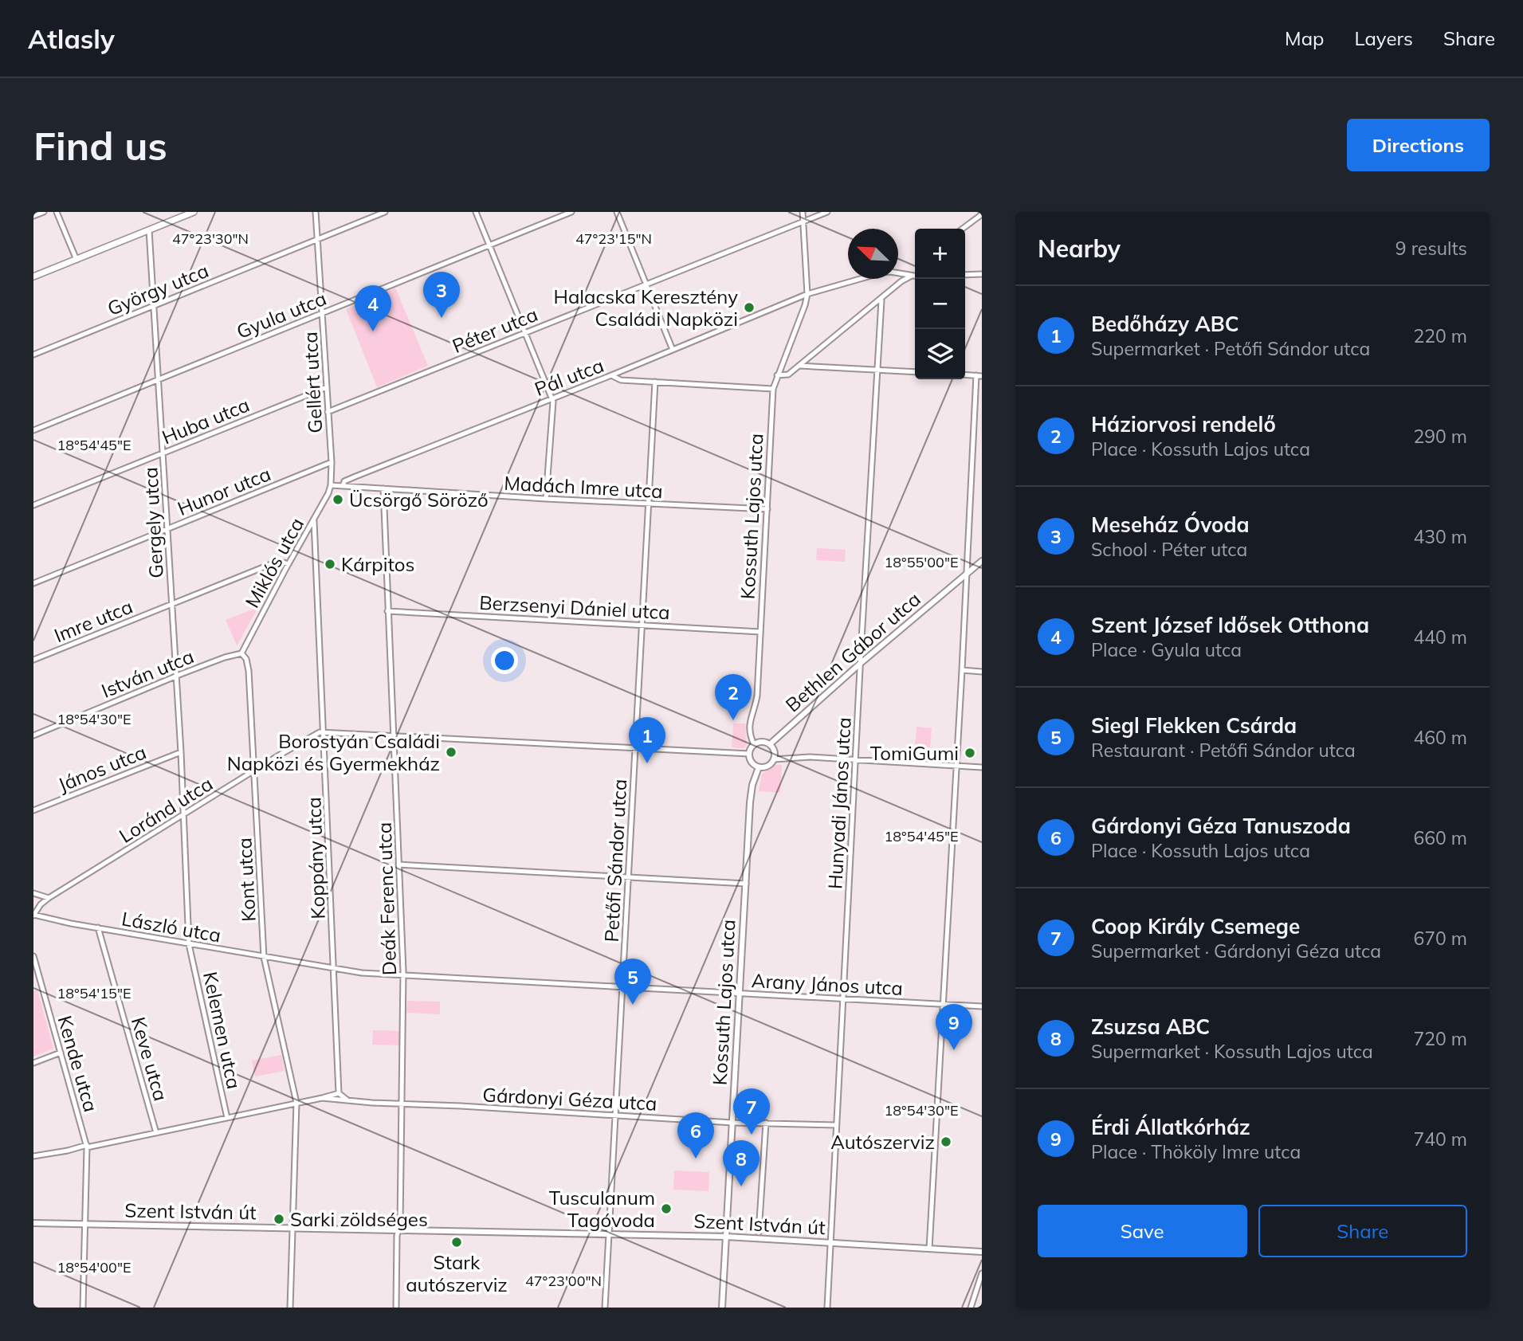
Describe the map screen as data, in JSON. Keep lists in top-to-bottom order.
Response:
{
  "streets": {
    "street": [
      "György utca",
      "Gyula utca",
      "Péter utca",
      "Pál utca",
      "Gellért utca",
      "Huba utca",
      "Madách Imre utca",
      "Hunor utca",
      "Kossuth Lajos utca",
      "Gergely utca",
      "Miklós utca",
      "Berzsenyi Dániel utca",
      "Imre utca",
      "Bethlen Gábor utca",
      "István utca",
      "János utca",
      "Hunyadi János utca",
      "Loránd utca",
      "Koppány utca",
      "Petőfi Sándor utca",
      "Kont utca",
      "Deák Ferenc utca",
      "László utca",
      "Arany János utca",
      "Kelemen utca",
      "Keve utca",
      "Kende utca",
      "Gárdonyi Géza utca",
      "Szent István út"
    ]
  },
  "crossings": [
    ["György utca", "Gellért utca"],
    ["György utca", "Gergely utca"],
    ["Gyula utca", "Gellért utca"],
    ["Gyula utca", "Gergely utca"],
    ["Péter utca", "Gellért utca"],
    ["Pál utca", "Madách Imre utca"],
    ["Pál utca", "Kossuth Lajos utca"],
    ["Gellért utca", "Huba utca"],
    ["Gellért utca", "Madách Imre utca"],
    ["Gellért utca", "Hunor utca"],
    ["Gellért utca", "Miklós utca"],
    ["Huba utca", "Gergely utca"],
    ["Madách Imre utca", "Kossuth Lajos utca"],
    ["Madách Imre utca", "Miklós utca"],
    ["Madách Imre utca", "Petőfi Sándor utca"],
    ["Madách Imre utca", "Deák Ferenc utca"],
    ["Hunor utca", "Gergely utca"],
    ["Kossuth Lajos utca", "Berzsenyi Dániel utca"],
    ["Kossuth Lajos utca", "Bethlen Gábor utca"],
    ["Kossuth Lajos utca", "Arany János utca"],
    ["Kossuth Lajos utca", "Gárdonyi Géza utca"],
    ["Kossuth Lajos utca", "Szent István út"],
    ["Gergely utca", "Imre utca"],
    ["Gergely utca", "István utca"],
    ["Gergely utca", "János utca"],
    ["Gergely utca", "Loránd utca"],
    ["Gergely utca", "Kelemen utca"],
    ["Miklós utca", "Imre utca"],
    ["Miklós utca", "István utca"],
    ["Miklós utca", "Koppány utca"],
    ["Miklós utca", "Kont utca"],
    ["Berzsenyi Dániel utca", "Petőfi Sándor utca"],
    ["Berzsenyi Dániel utca", "Deák Ferenc utca"],
    ["Bethlen Gábor utca", "Hunyadi János utca"],
    ["István utca", "Kont utca"],
    ["Hunyadi János utca", "Arany János utca"],
    ["Hunyadi János utca", "Gárdonyi Géza utca"],
    ["Hunyadi János utca", "Szent István út"],
    ["Loránd utca", "Koppány utca"],
    ["Loránd utca", "Kont utca"],
    ["Loránd utca", "László utca"],
    ["Loránd utca", "Kelemen utca"],
    ["Koppány utca", "László utca"],
    ["Petőfi Sándor utca", "Arany János utca"],
    ["Petőfi Sándor utca", "Gárdonyi Géza utca"],
    ["Petőfi Sándor utca", "Szent István út"],
    ["Kont utca", "László utca"],
    ["Kont utca", "Szent István út"],
    ["Deák Ferenc utca", "László utca"],
    ["Deák Ferenc utca", "Arany János utca"],
    ["Deák Ferenc utca", "Gárdonyi Géza utca"],
    ["Deák Ferenc utca", "Szent István út"],
    ["László utca", "Arany János utca"],
    ["László utca", "Kelemen utca"],
    ["László utca", "Keve utca"],
    ["Kende utca", "Szent István út"]
  ],
  "places": [
    "Halacska Keresztény Családi Napközi",
    "Ücsörgő Söröző",
    "Kárpitos",
    "Borostyán Családi Napközi és Gyermekház",
    "TomiGumi",
    "Autószerviz",
    "Tusculanum Tagóvoda",
    "Sarki zöldséges",
    "Stark autószerviz"
  ],
  "north": "top left",
  "page": {
    "header": "Atlasly",
    "nav": ["Map", "Layers", "Share"],
    "buttons": [
      "Directions",
      ["Save", "Share"]
    ],
    "title": "Find us",
    "heading": ["Nearby", "9 results"],
    "map_buttons": ["+", "−"],
    "pins": [
      "3",
      "4",
      "2",
      "1",
      "5",
      "9",
      "7",
      "6",
      "8"
    ],
    "list": [
      {
        "mark": "1",
        "name": "Bedőházy ABC",
        "note": "Supermarket · Petőfi Sándor utca",
        "value": "220 m"
      },
      {
        "mark": "2",
        "name": "Háziorvosi rendelő",
        "note": "Place · Kossuth Lajos utca",
        "value": "290 m"
      },
      {
        "mark": "3",
        "name": "Meseház Óvoda",
        "note": "School · Péter utca",
        "value": "430 m"
      },
      {
        "mark": "4",
        "name": "Szent József Idősek Otthona",
        "note": "Place · Gyula utca",
        "value": "440 m"
      },
      {
        "mark": "5",
        "name": "Siegl Flekken Csárda",
        "note": "Restaurant · Petőfi Sándor utca",
        "value": "460 m"
      },
      {
        "mark": "6",
        "name": "Gárdonyi Géza Tanuszoda",
        "note": "Place · Kossuth Lajos utca",
        "value": "660 m"
      },
      {
        "mark": "7",
        "name": "Coop Király Csemege",
        "note": "Supermarket · Gárdonyi Géza utca",
        "value": "670 m"
      },
      {
        "mark": "8",
        "name": "Zsuzsa ABC",
        "note": "Supermarket · Kossuth Lajos utca",
        "value": "720 m"
      },
      {
        "mark": "9",
        "name": "Érdi Állatkórház",
        "note": "Place · Thököly Imre utca",
        "value": "740 m"
      }
    ]
  },
  "coordinates": [
    "47°23'15\"N",
    "47°23'30\"N",
    "18°54'45\"E",
    "18°55'00\"E",
    "18°54'30\"E",
    "18°54'15\"E",
    "18°54'00\"E",
    "47°23'00\"N"
  ]
}
